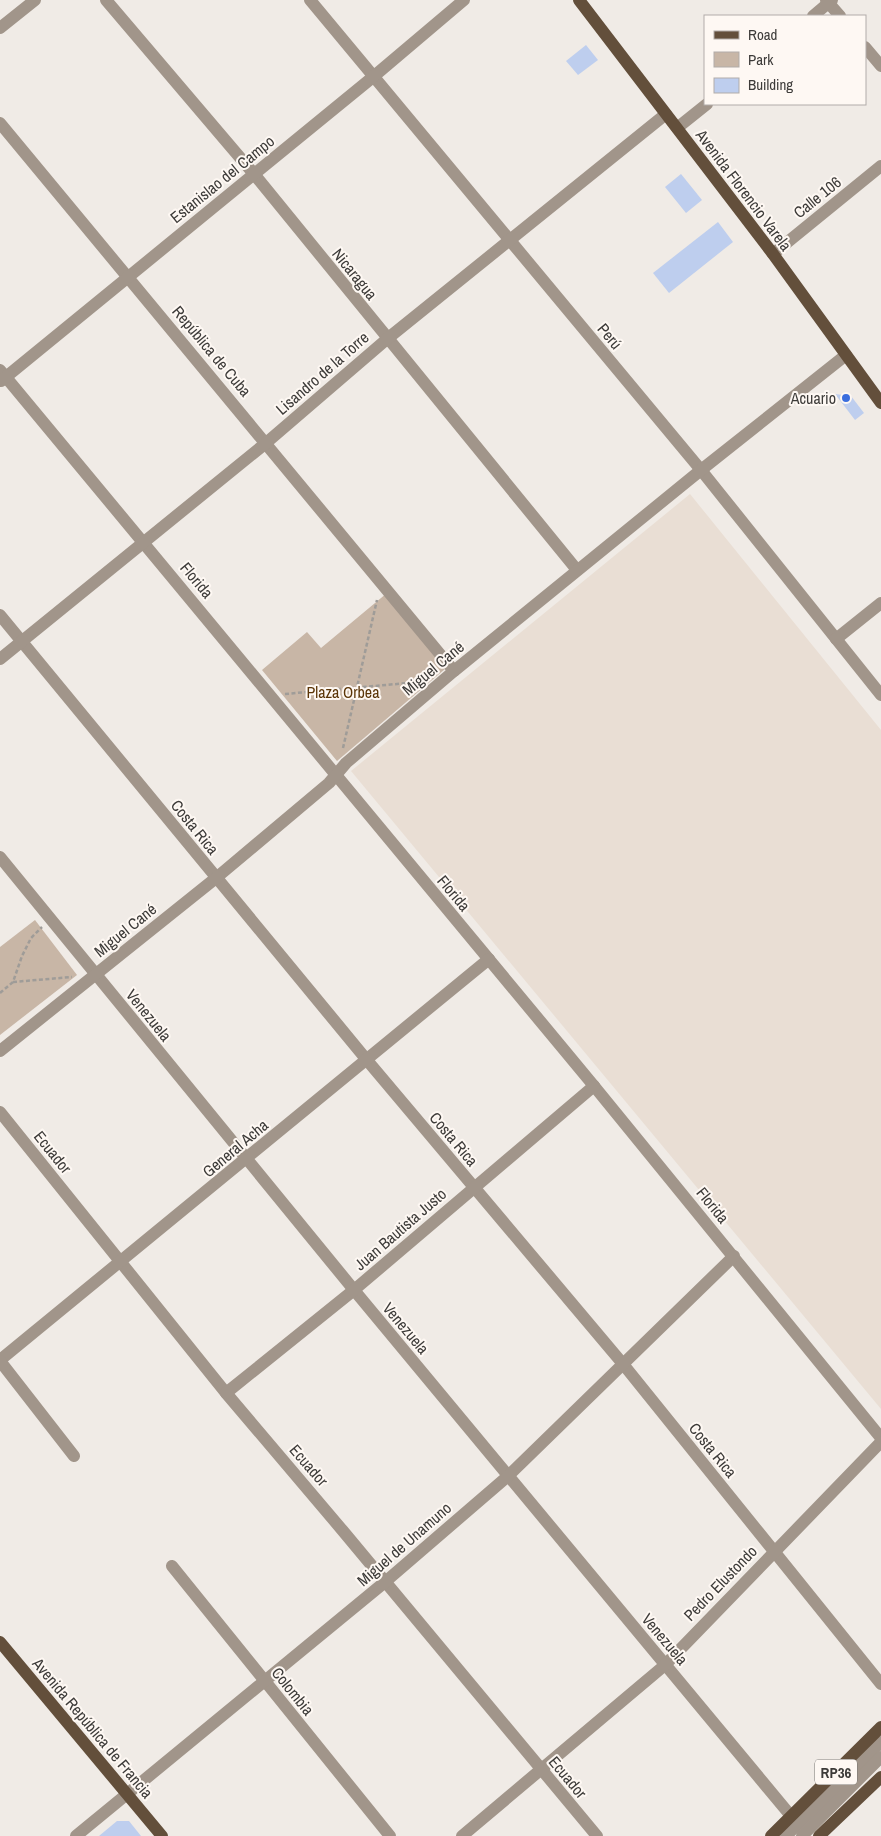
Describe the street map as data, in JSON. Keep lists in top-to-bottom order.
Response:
{
  "streets": {
    "main road": ["Avenida Florencio Varela", "Avenida República de Francia", "RP36"],
    "street": [
      "Estanislao del Campo",
      "Calle 106",
      "Nicaragua",
      "Perú",
      "República de Cuba",
      "Lisandro de la Torre",
      "Florida",
      "Miguel Cané",
      "Costa Rica",
      "Venezuela",
      "General Acha",
      "Ecuador",
      "Juan Bautista Justo",
      "Miguel de Unamuno",
      "Pedro Elustondo",
      "Colombia"
    ]
  },
  "crossings": [
    ["Estanislao del Campo", "Nicaragua"],
    ["Estanislao del Campo", "Perú"],
    ["Estanislao del Campo", "República de Cuba"],
    ["Estanislao del Campo", "Florida"],
    ["Avenida Florencio Varela", "Calle 106"],
    ["Avenida Florencio Varela", "Lisandro de la Torre"],
    ["Avenida Florencio Varela", "Miguel Cané"],
    ["Nicaragua", "Lisandro de la Torre"],
    ["Nicaragua", "Miguel Cané"],
    ["Perú", "Lisandro de la Torre"],
    ["Perú", "Miguel Cané"],
    ["República de Cuba", "Lisandro de la Torre"],
    ["República de Cuba", "Miguel Cané"],
    ["Lisandro de la Torre", "Florida"],
    ["Lisandro de la Torre", "Costa Rica"],
    ["Florida", "Miguel Cané"],
    ["Florida", "General Acha"],
    ["Florida", "Juan Bautista Justo"],
    ["Florida", "Miguel de Unamuno"],
    ["Miguel Cané", "Costa Rica"],
    ["Miguel Cané", "Venezuela"],
    ["Costa Rica", "General Acha"],
    ["Costa Rica", "Juan Bautista Justo"],
    ["Costa Rica", "Miguel de Unamuno"],
    ["Costa Rica", "Pedro Elustondo"],
    ["Venezuela", "General Acha"],
    ["Venezuela", "Juan Bautista Justo"],
    ["Venezuela", "Miguel de Unamuno"],
    ["Venezuela", "Pedro Elustondo"],
    ["Venezuela", "RP36"],
    ["General Acha", "Ecuador"],
    ["Ecuador", "Juan Bautista Justo"],
    ["Ecuador", "Miguel de Unamuno"],
    ["Ecuador", "Pedro Elustondo"],
    ["Miguel de Unamuno", "Colombia"],
    ["Miguel de Unamuno", "Avenida República de Francia"]
  ],
  "parks": ["Plaza Orbea"],
  "places": ["Acuario"],
  "legend": ["Road", "Park", "Building"]
}
